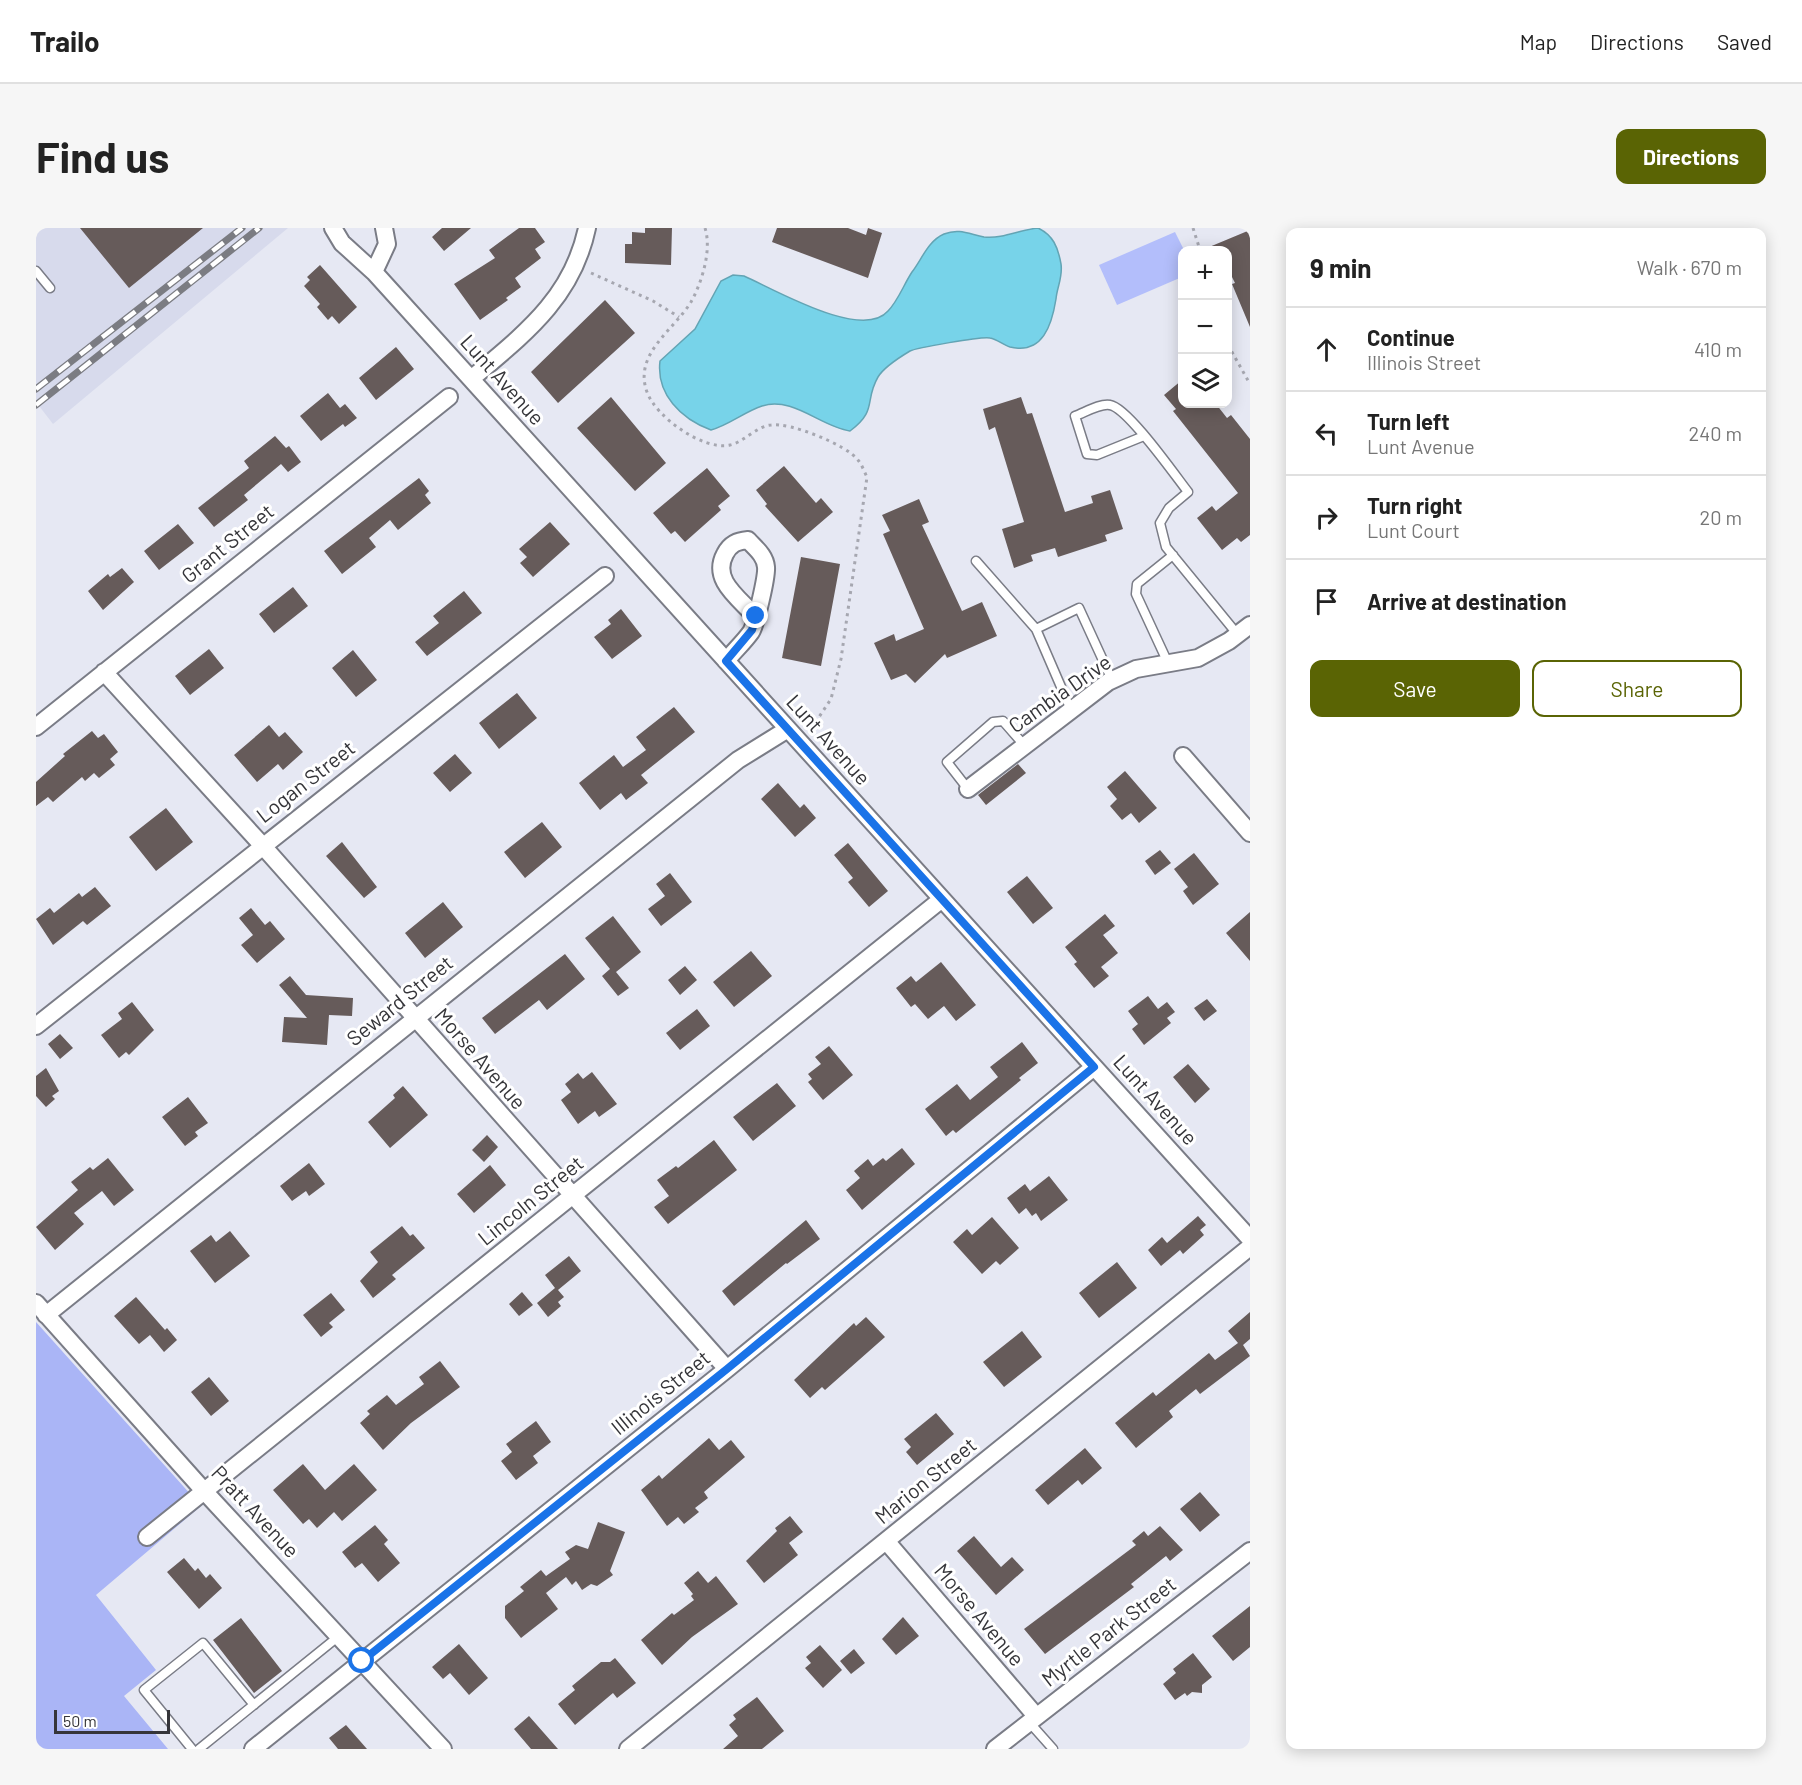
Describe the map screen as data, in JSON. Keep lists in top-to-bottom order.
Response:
{
  "streets": {
    "street": [
      "Lunt Avenue",
      "Grant Street",
      "Cambia Drive",
      "Logan Street",
      "Seward Street",
      "Morse Avenue",
      "Lincoln Street",
      "Illinois Street",
      "Marion Street",
      "Pratt Avenue",
      "Myrtle Park Street"
    ]
  },
  "crossings": [
    ["Lunt Avenue", "Seward Street"],
    ["Lunt Avenue", "Lincoln Street"],
    ["Lunt Avenue", "Illinois Street"],
    ["Grant Street", "Morse Avenue"],
    ["Logan Street", "Morse Avenue"],
    ["Seward Street", "Morse Avenue"],
    ["Seward Street", "Pratt Avenue"],
    ["Morse Avenue", "Lincoln Street"],
    ["Morse Avenue", "Illinois Street"],
    ["Morse Avenue", "Marion Street"],
    ["Morse Avenue", "Myrtle Park Street"],
    ["Lincoln Street", "Pratt Avenue"],
    ["Illinois Street", "Pratt Avenue"]
  ],
  "scale_bar": "50 m",
  "page": {
    "header": "Trailo",
    "nav": ["Map", "Directions", "Saved"],
    "buttons": [
      "Directions",
      ["Save", "Share"]
    ],
    "title": "Find us",
    "heading": ["9 min", "Walk · 670 m"],
    "map_buttons": ["+", "−"],
    "list": [
      ["Continue", "Illinois Street", "410 m"],
      ["Turn left", "Lunt Avenue", "240 m"],
      ["Turn right", "Lunt Court", "20 m"],
      "Arrive at destination"
    ],
    "scale": "50 m"
  }
}
